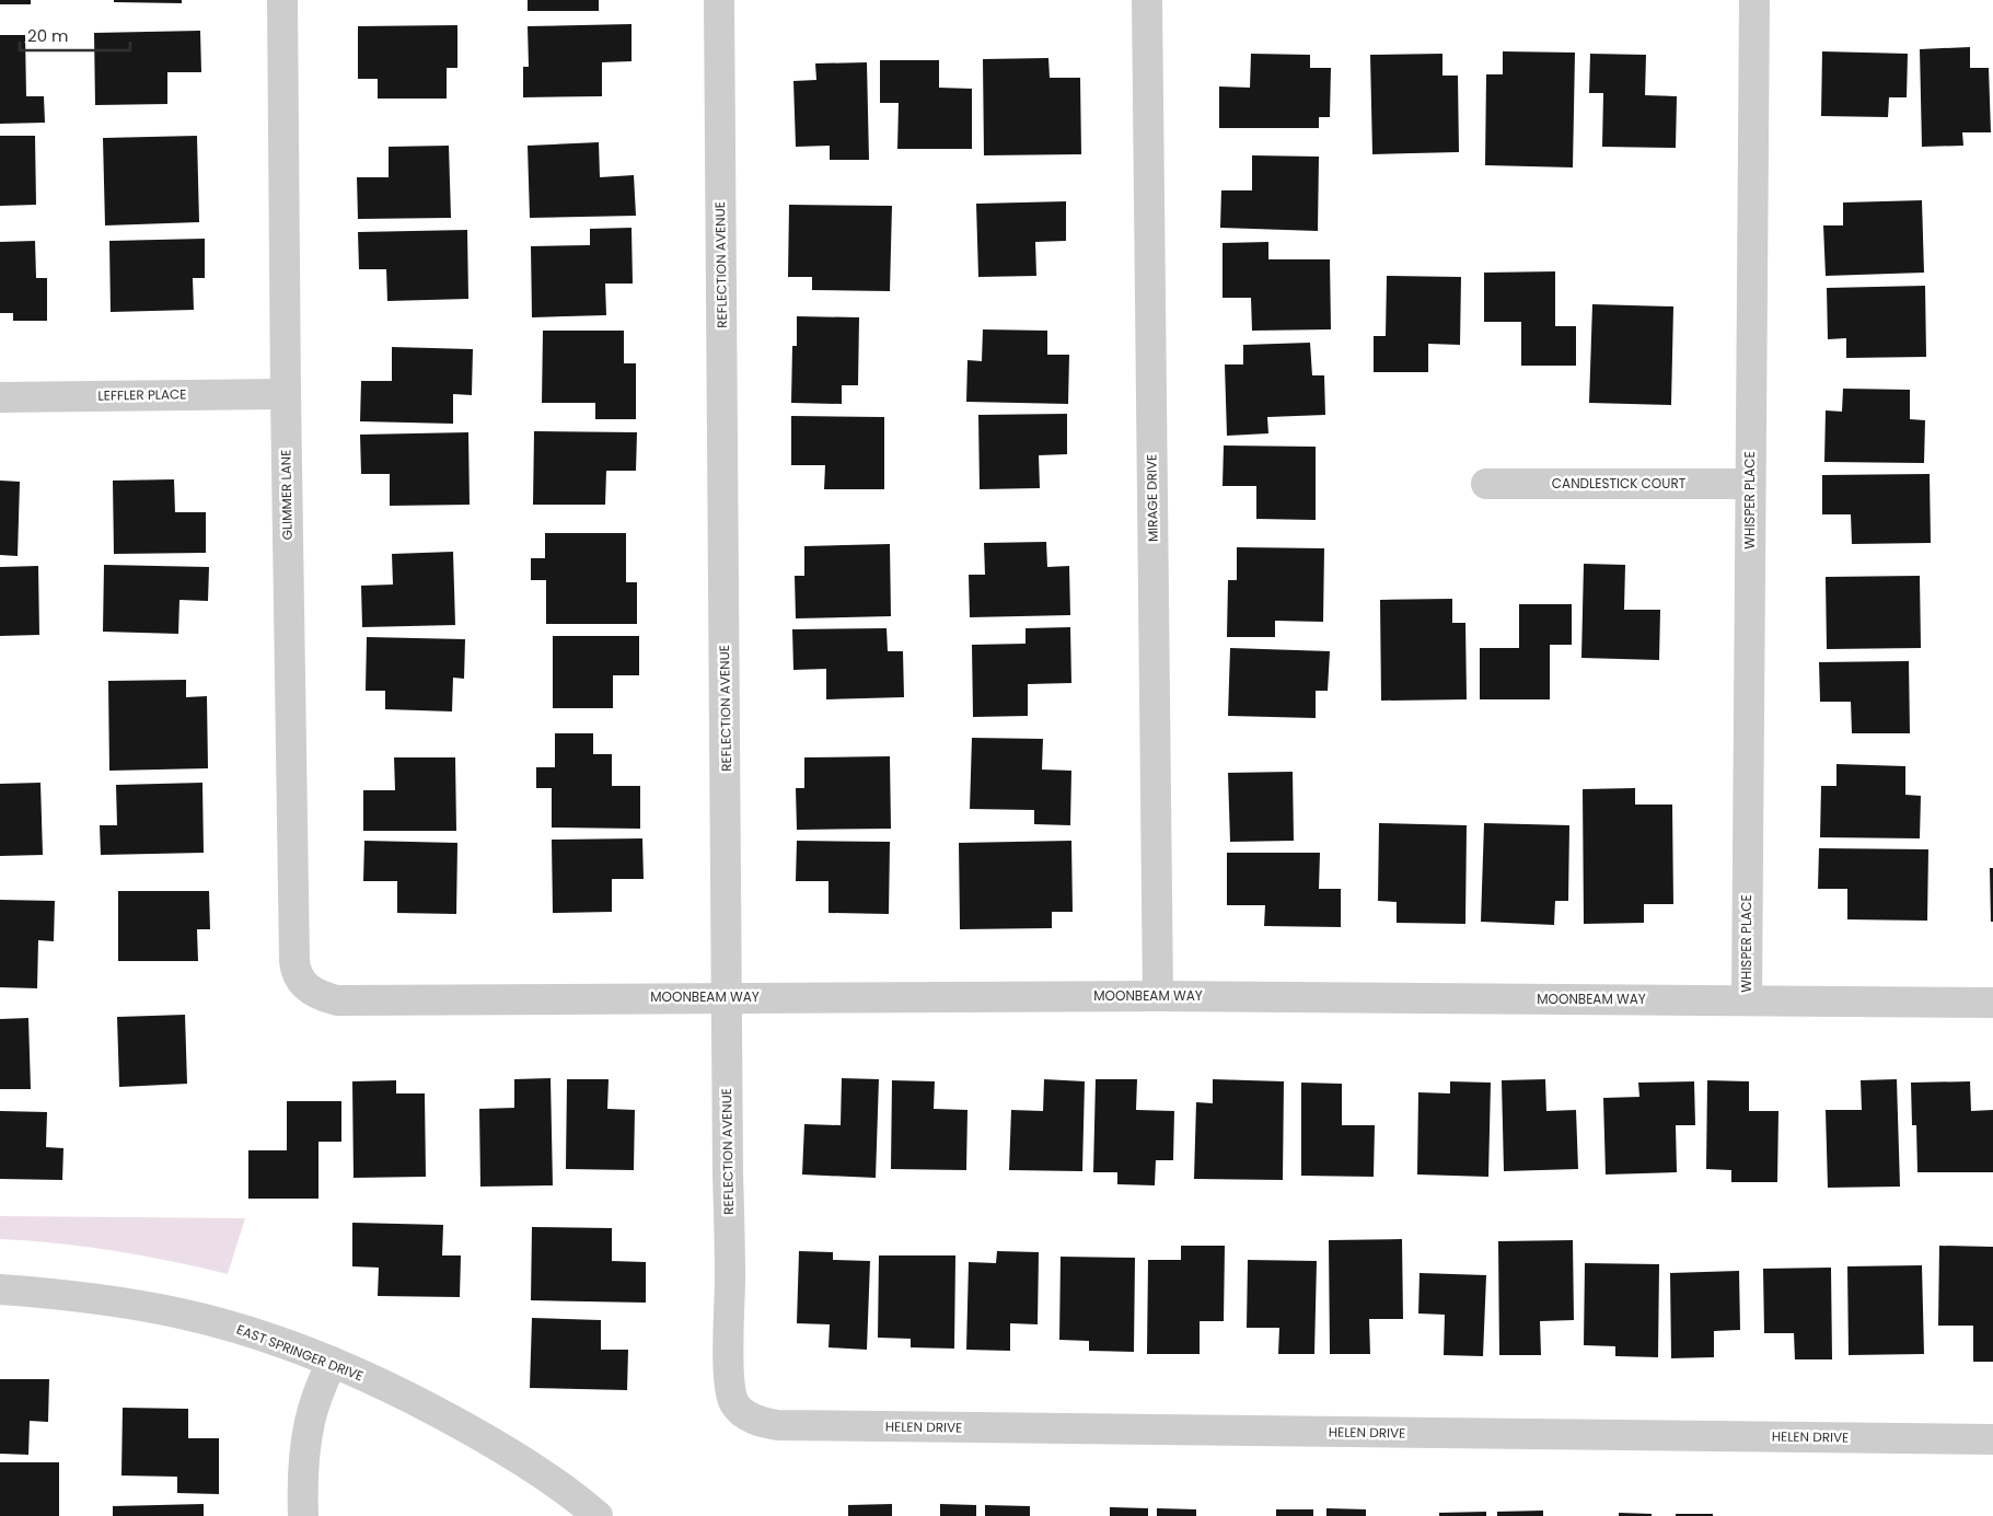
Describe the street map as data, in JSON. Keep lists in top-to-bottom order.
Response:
{
  "streets": {
    "street": [
      "REFLECTION AVENUE",
      "LEFFLER PLACE",
      "CANDLESTICK COURT",
      "GLIMMER LANE",
      "MIRAGE DRIVE",
      "WHISPER PLACE",
      "MOONBEAM WAY",
      "EAST SPRINGER DRIVE",
      "HELEN DRIVE"
    ]
  },
  "crossings": [
    ["REFLECTION AVENUE", "MOONBEAM WAY"],
    ["REFLECTION AVENUE", "HELEN DRIVE"],
    ["LEFFLER PLACE", "GLIMMER LANE"],
    ["CANDLESTICK COURT", "WHISPER PLACE"],
    ["GLIMMER LANE", "MOONBEAM WAY"],
    ["MIRAGE DRIVE", "MOONBEAM WAY"],
    ["WHISPER PLACE", "MOONBEAM WAY"]
  ],
  "scale_bar": "20 m"
}
